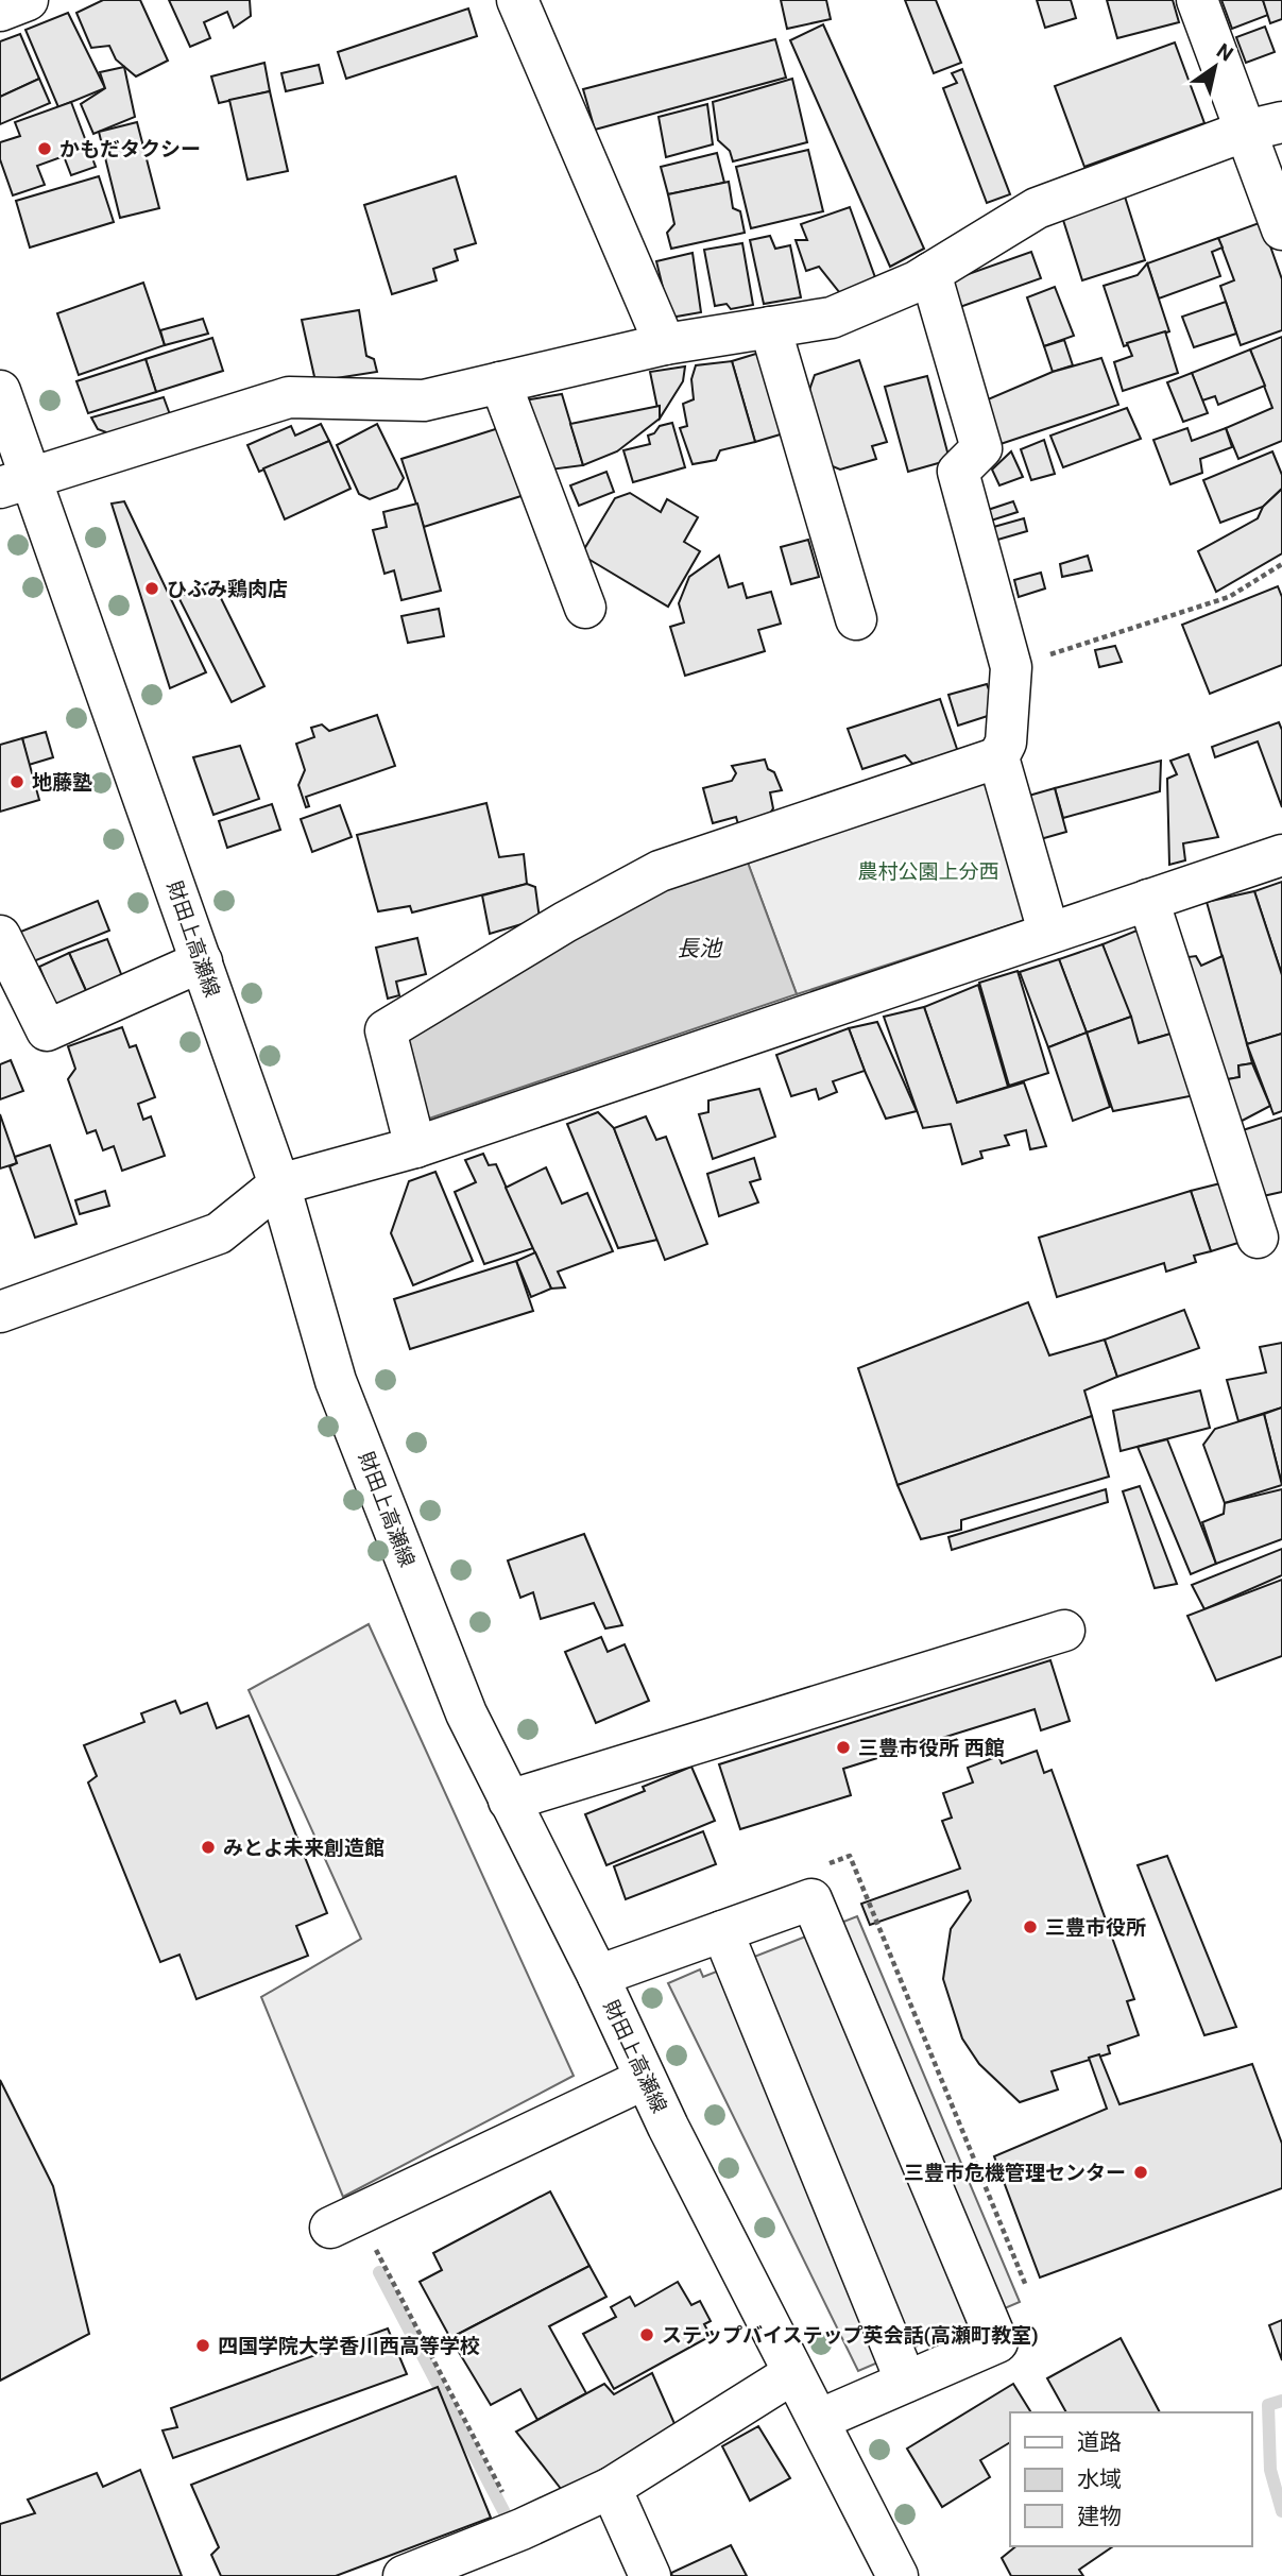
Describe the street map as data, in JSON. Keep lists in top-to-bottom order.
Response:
{
  "streets": {
    "street": ["財田上高瀬線"]
  },
  "water": ["長池"],
  "parks": ["農村公園上分西"],
  "places": [
    "かもだタクシー",
    "ひふみ鶏肉店",
    "地藤塾",
    "三豊市役所 西館",
    "みとよ未来創造館",
    "三豊市役所",
    "三豊市危機管理センター",
    "ステップバイステップ英会話(高瀬町教室)",
    "四国学院大学香川西高等学校"
  ],
  "legend": ["道路", "水域", "建物"],
  "north": "top right"
}
